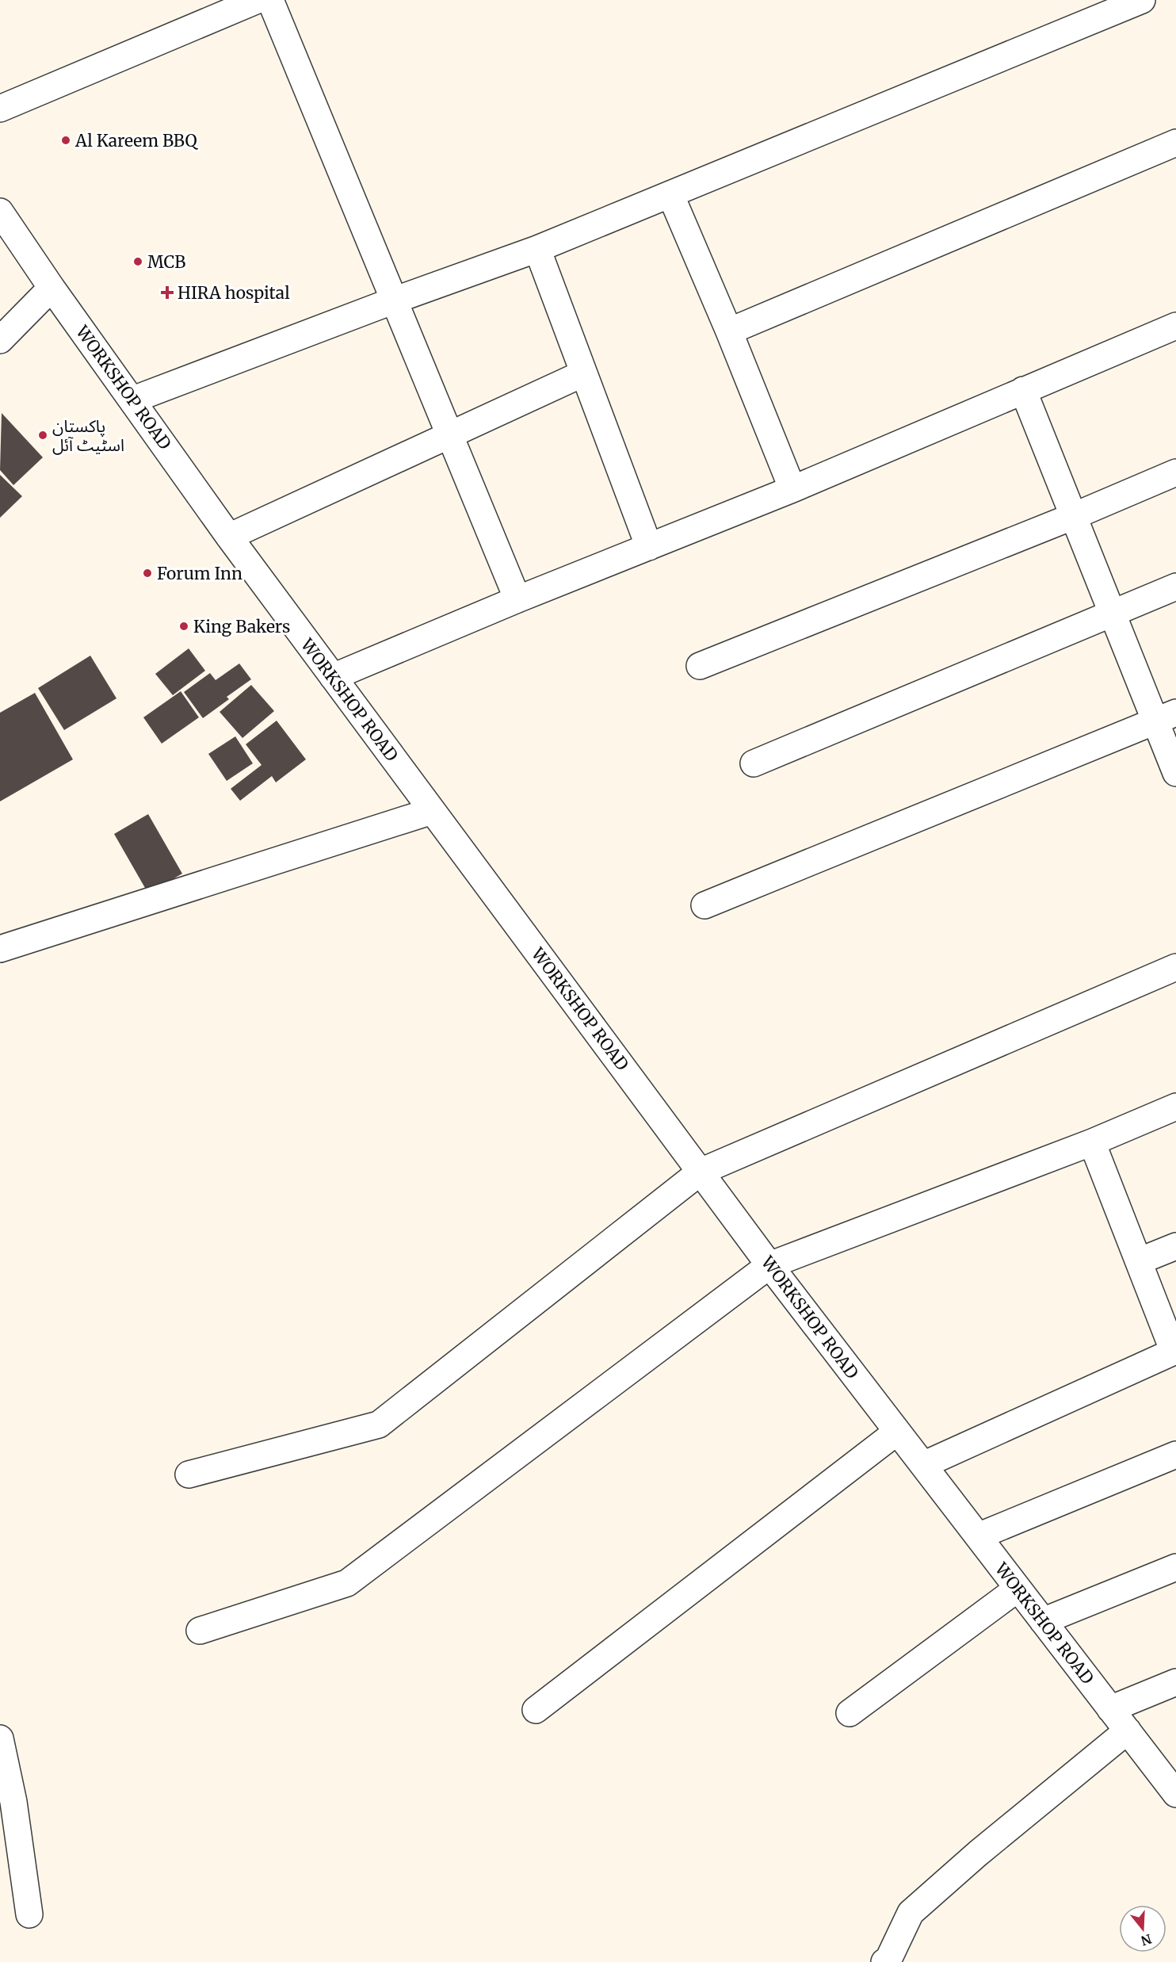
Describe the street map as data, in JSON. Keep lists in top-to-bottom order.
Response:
{
  "streets": {
    "street": ["WORKSHOP ROAD"]
  },
  "places": {
    "other": [
      "Al Kareem BBQ",
      "MCB",
      "پاکستان اسٹیٹ آئل",
      "Forum Inn",
      "King Bakers"
    ],
    "health": ["HIRA hospital"]
  },
  "north": "bottom"
}
